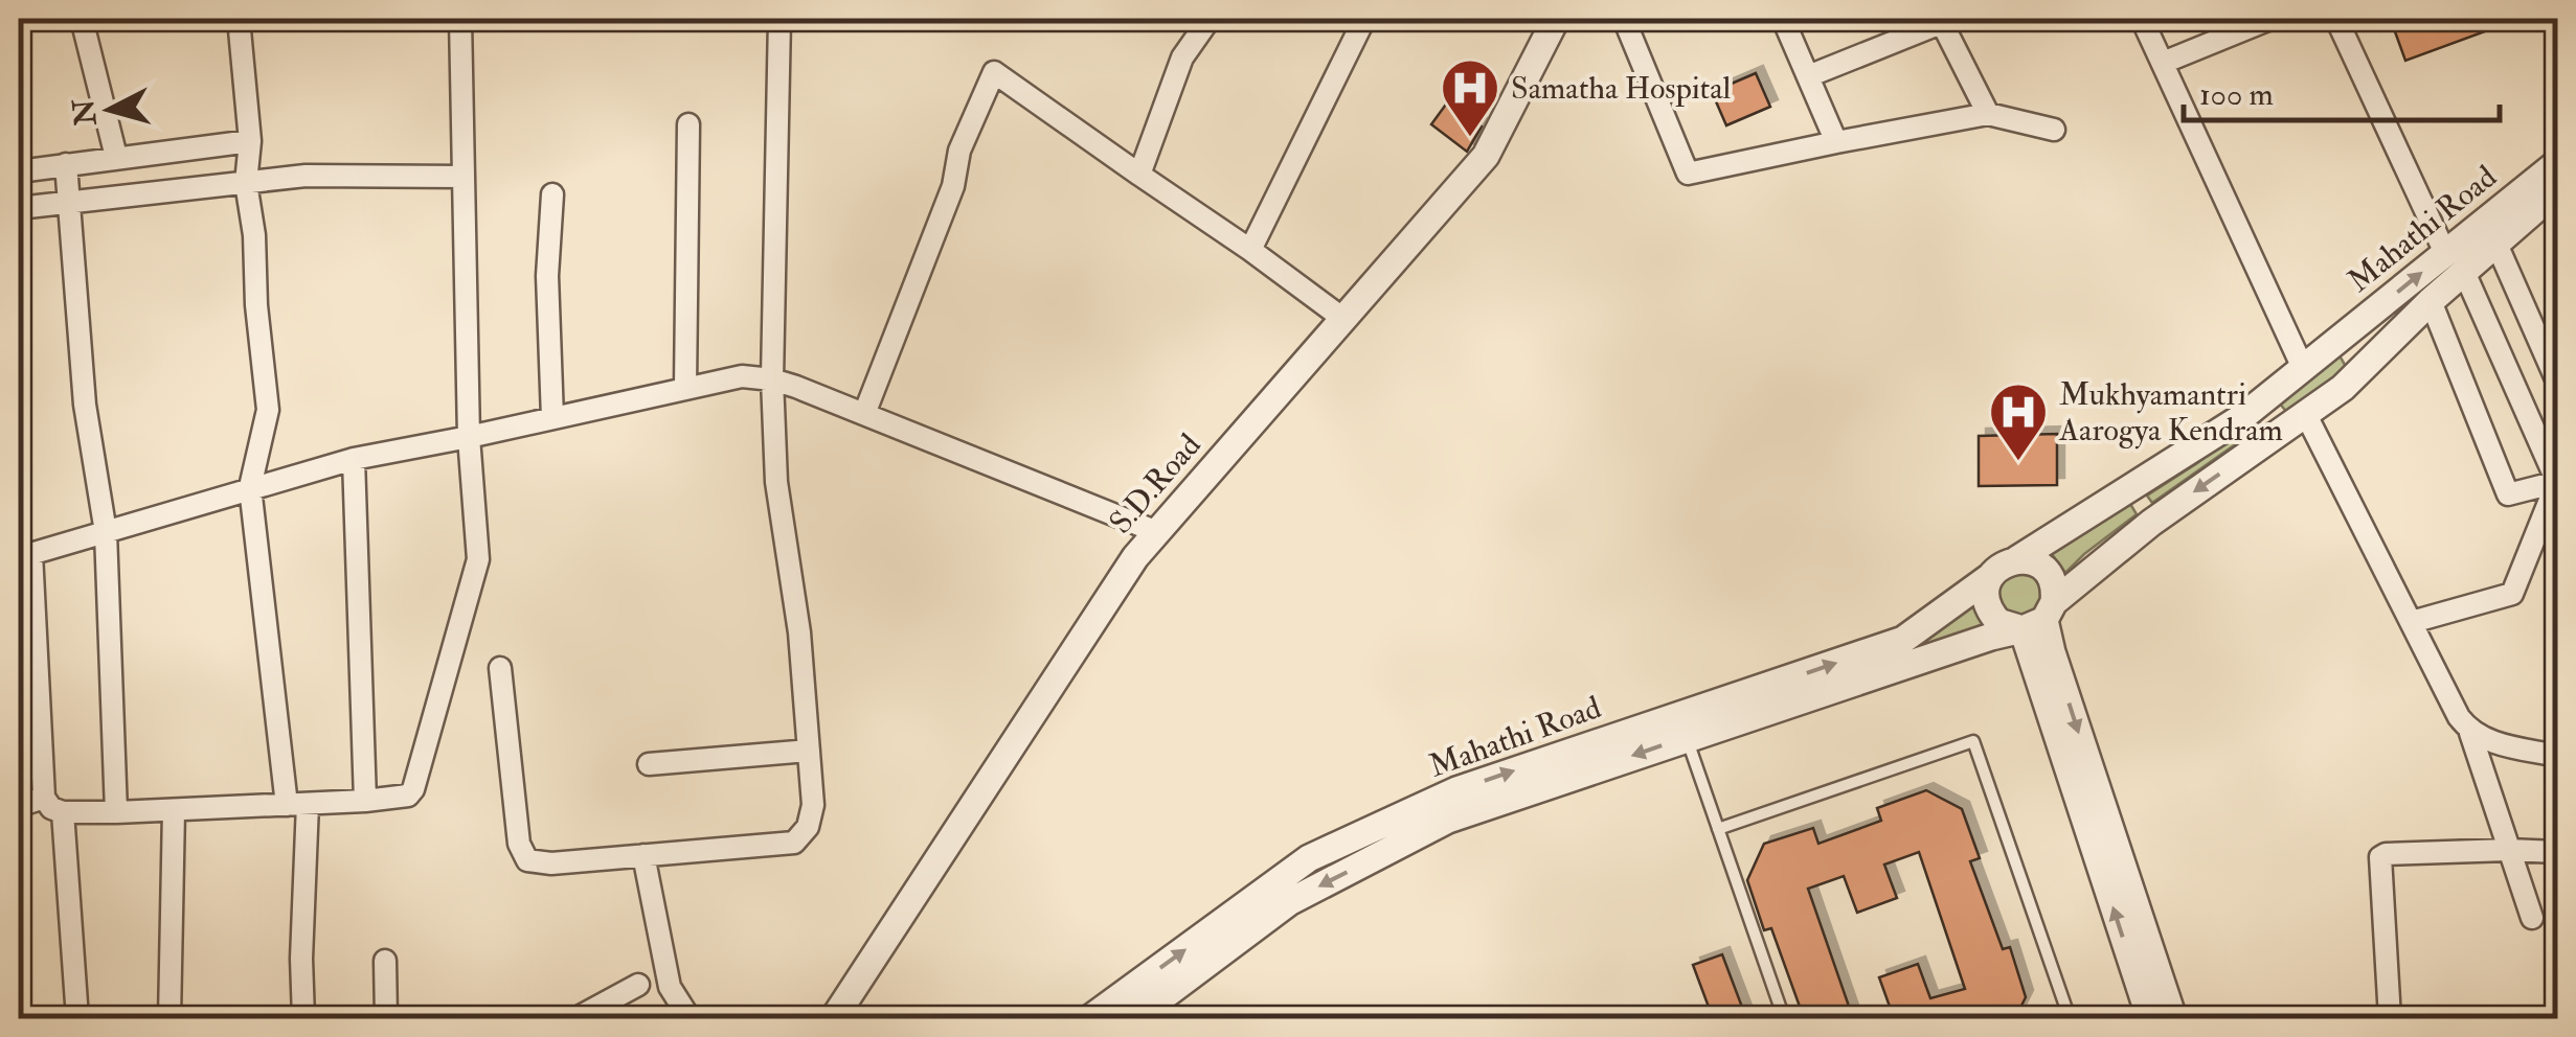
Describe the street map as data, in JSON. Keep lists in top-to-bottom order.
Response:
{
  "streets": {
    "street": ["Mahathi Road", "S.D.Road"]
  },
  "places": {
    "hospital": ["Samatha Hospital", "Mukhyamantri Aarogya Kendram"]
  },
  "scale_bar": "100 m",
  "north": "left"
}
